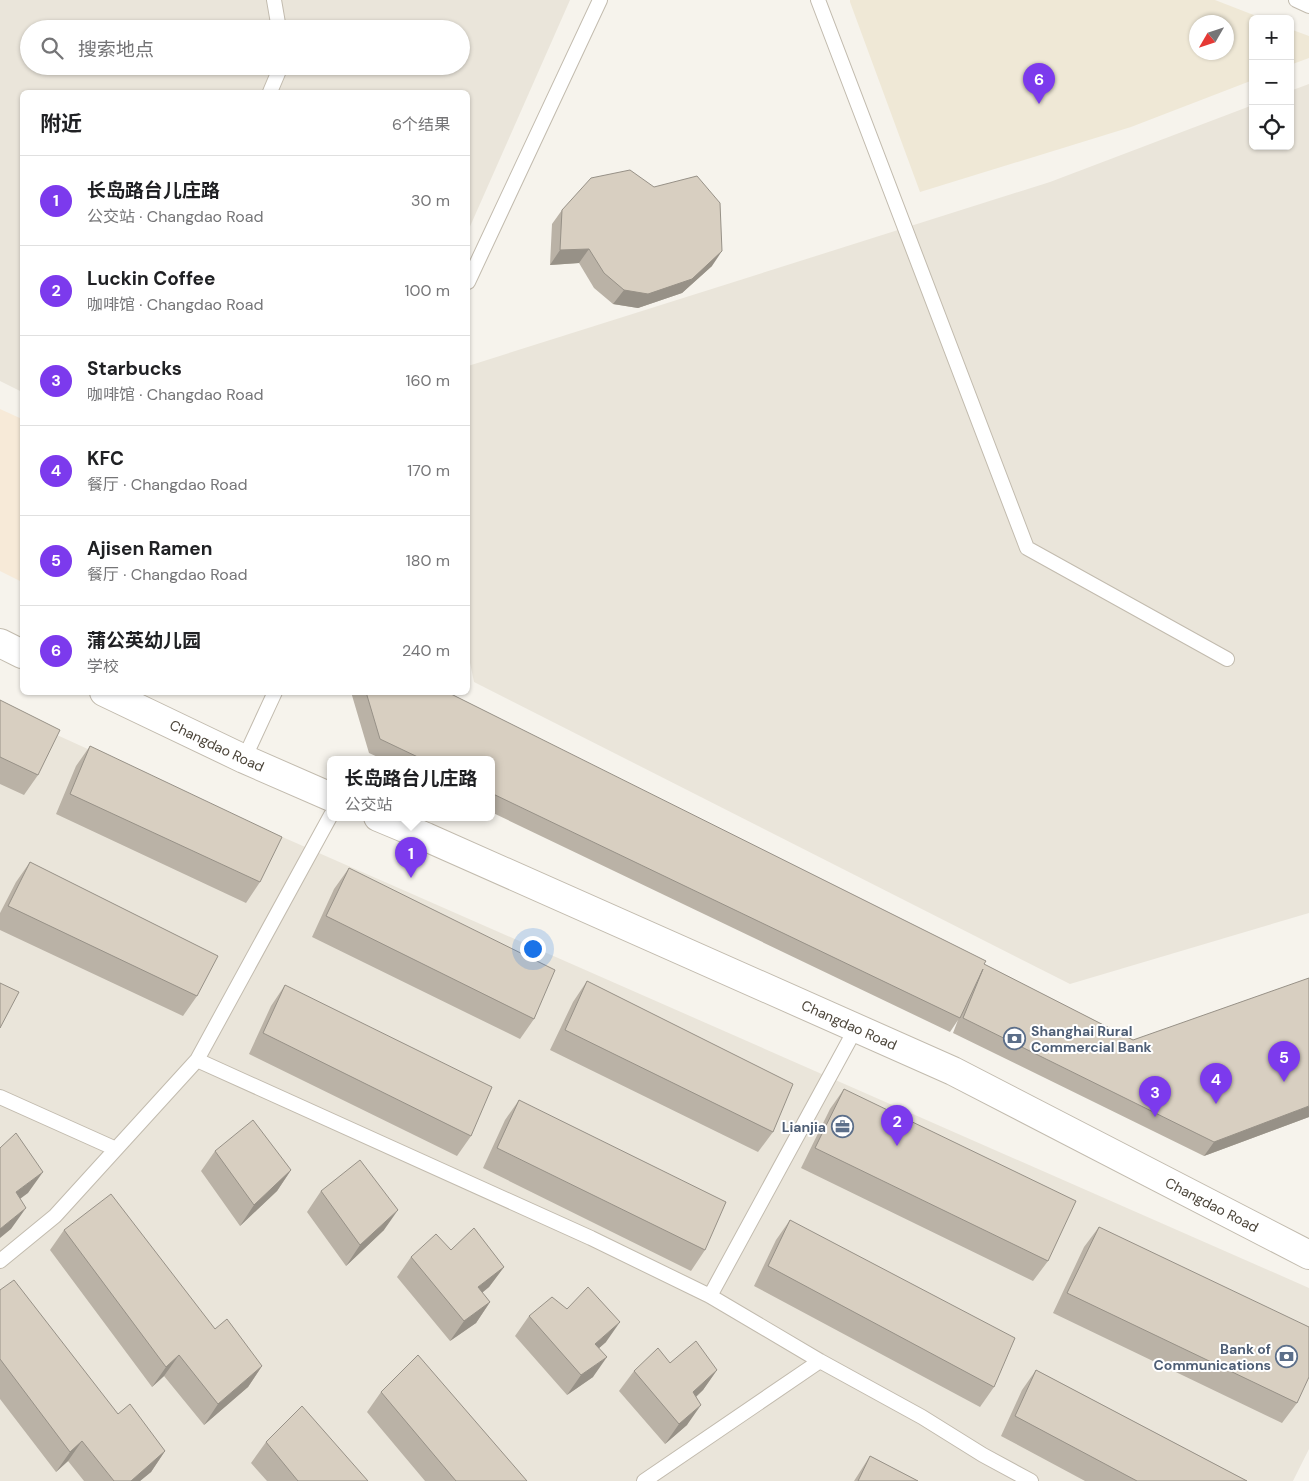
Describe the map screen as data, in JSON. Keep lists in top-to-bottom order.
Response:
{
  "streets": {
    "street": ["Changdao Road"]
  },
  "places": {
    "bank": ["Shanghai Rural Commercial Bank", "Bank of Communications"],
    "office": ["Lianjia"]
  },
  "north": "bottom left",
  "page": {
    "map_buttons": ["+", "−"],
    "search": "搜索地点",
    "pins": [
      "6",
      "1",
      "5",
      "4",
      "3",
      "2"
    ],
    "heading": ["附近", "6个结果"],
    "list": [
      {
        "mark": "1",
        "name": "长岛路台儿庄路",
        "note": "公交站 · Changdao Road",
        "value": "30 m"
      },
      {
        "mark": "2",
        "name": "Luckin Coffee",
        "note": "咖啡馆 · Changdao Road",
        "value": "100 m"
      },
      {
        "mark": "3",
        "name": "Starbucks",
        "note": "咖啡馆 · Changdao Road",
        "value": "160 m"
      },
      {
        "mark": "4",
        "name": "KFC",
        "note": "餐厅 · Changdao Road",
        "value": "170 m"
      },
      {
        "mark": "5",
        "name": "Ajisen Ramen",
        "note": "餐厅 · Changdao Road",
        "value": "180 m"
      },
      {
        "mark": "6",
        "name": "蒲公英幼儿园",
        "note": "学校",
        "value": "240 m"
      }
    ],
    "popup": ["长岛路台儿庄路", "公交站"]
  }
}
